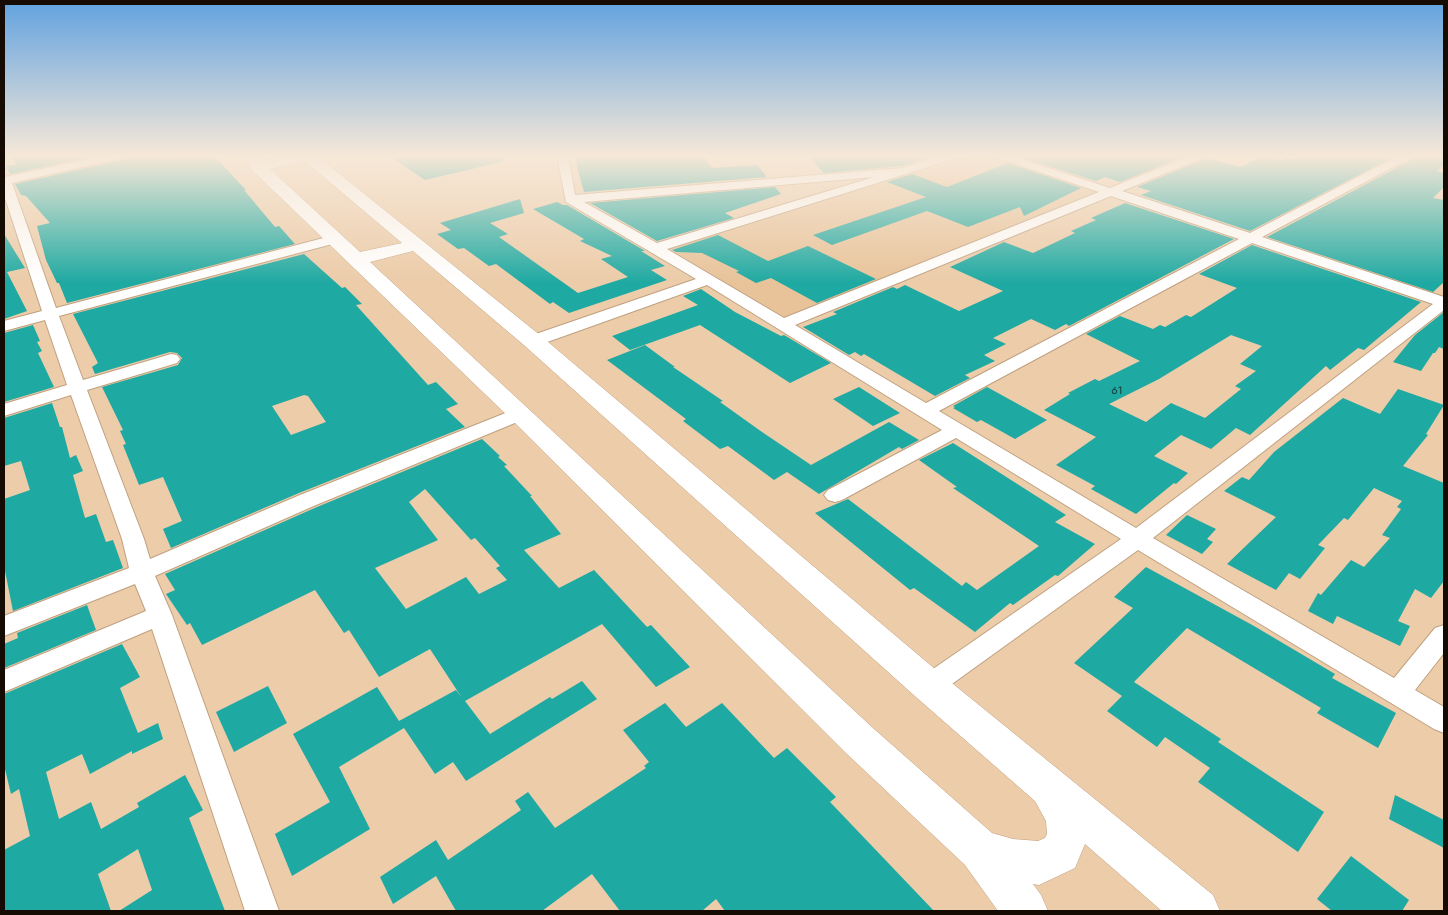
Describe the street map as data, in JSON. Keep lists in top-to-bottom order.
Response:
{
  "house_numbers": ["61"]
}
